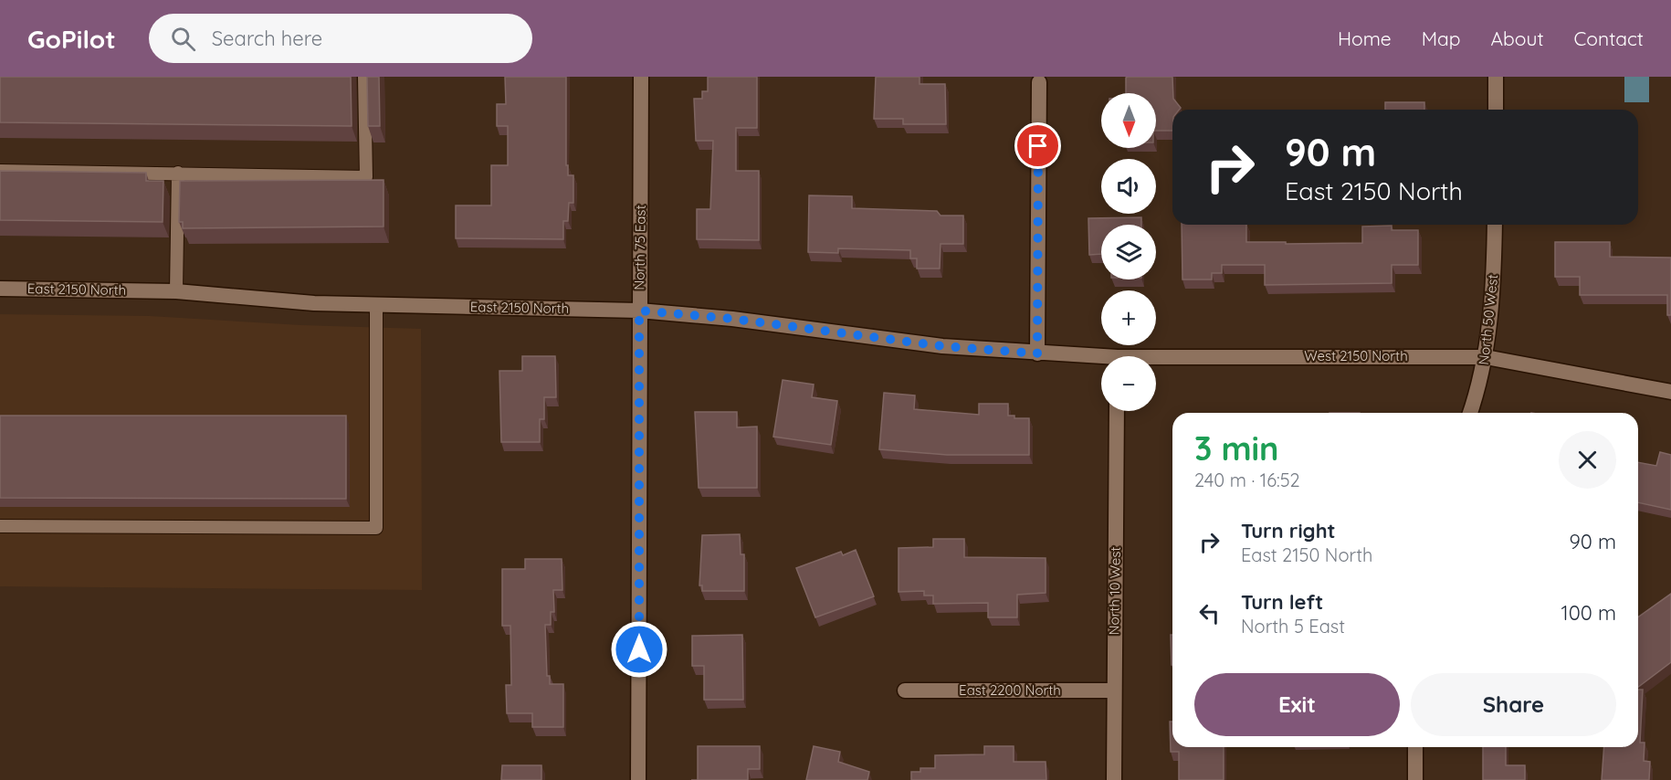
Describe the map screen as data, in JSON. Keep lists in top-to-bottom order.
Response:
{
  "streets": {
    "street": [
      "North 75 East",
      "East 2150 North",
      "North 50 West",
      "West 2150 North",
      "North 10 West",
      "East 2200 North"
    ]
  },
  "crossings": [
    ["North 75 East", "East 2150 North"],
    ["East 2150 North", "West 2150 North"],
    ["North 50 West", "West 2150 North"],
    ["North 10 West", "East 2200 North"]
  ],
  "north": "bottom",
  "page": {
    "header": "GoPilot",
    "search": "Search here",
    "nav": [
      "Home",
      "Map",
      "About",
      "Contact"
    ],
    "map_buttons": ["+", "−"],
    "turn": ["90 m", "East 2150 North"],
    "heading": ["3 min", "240 m · 16:52"],
    "list": [
      {
        "name": "Turn right",
        "note": "East 2150 North",
        "value": "90 m"
      },
      {
        "name": "Turn left",
        "note": "North 5 East",
        "value": "100 m"
      }
    ],
    "buttons": ["Exit", "Share"]
  }
}
